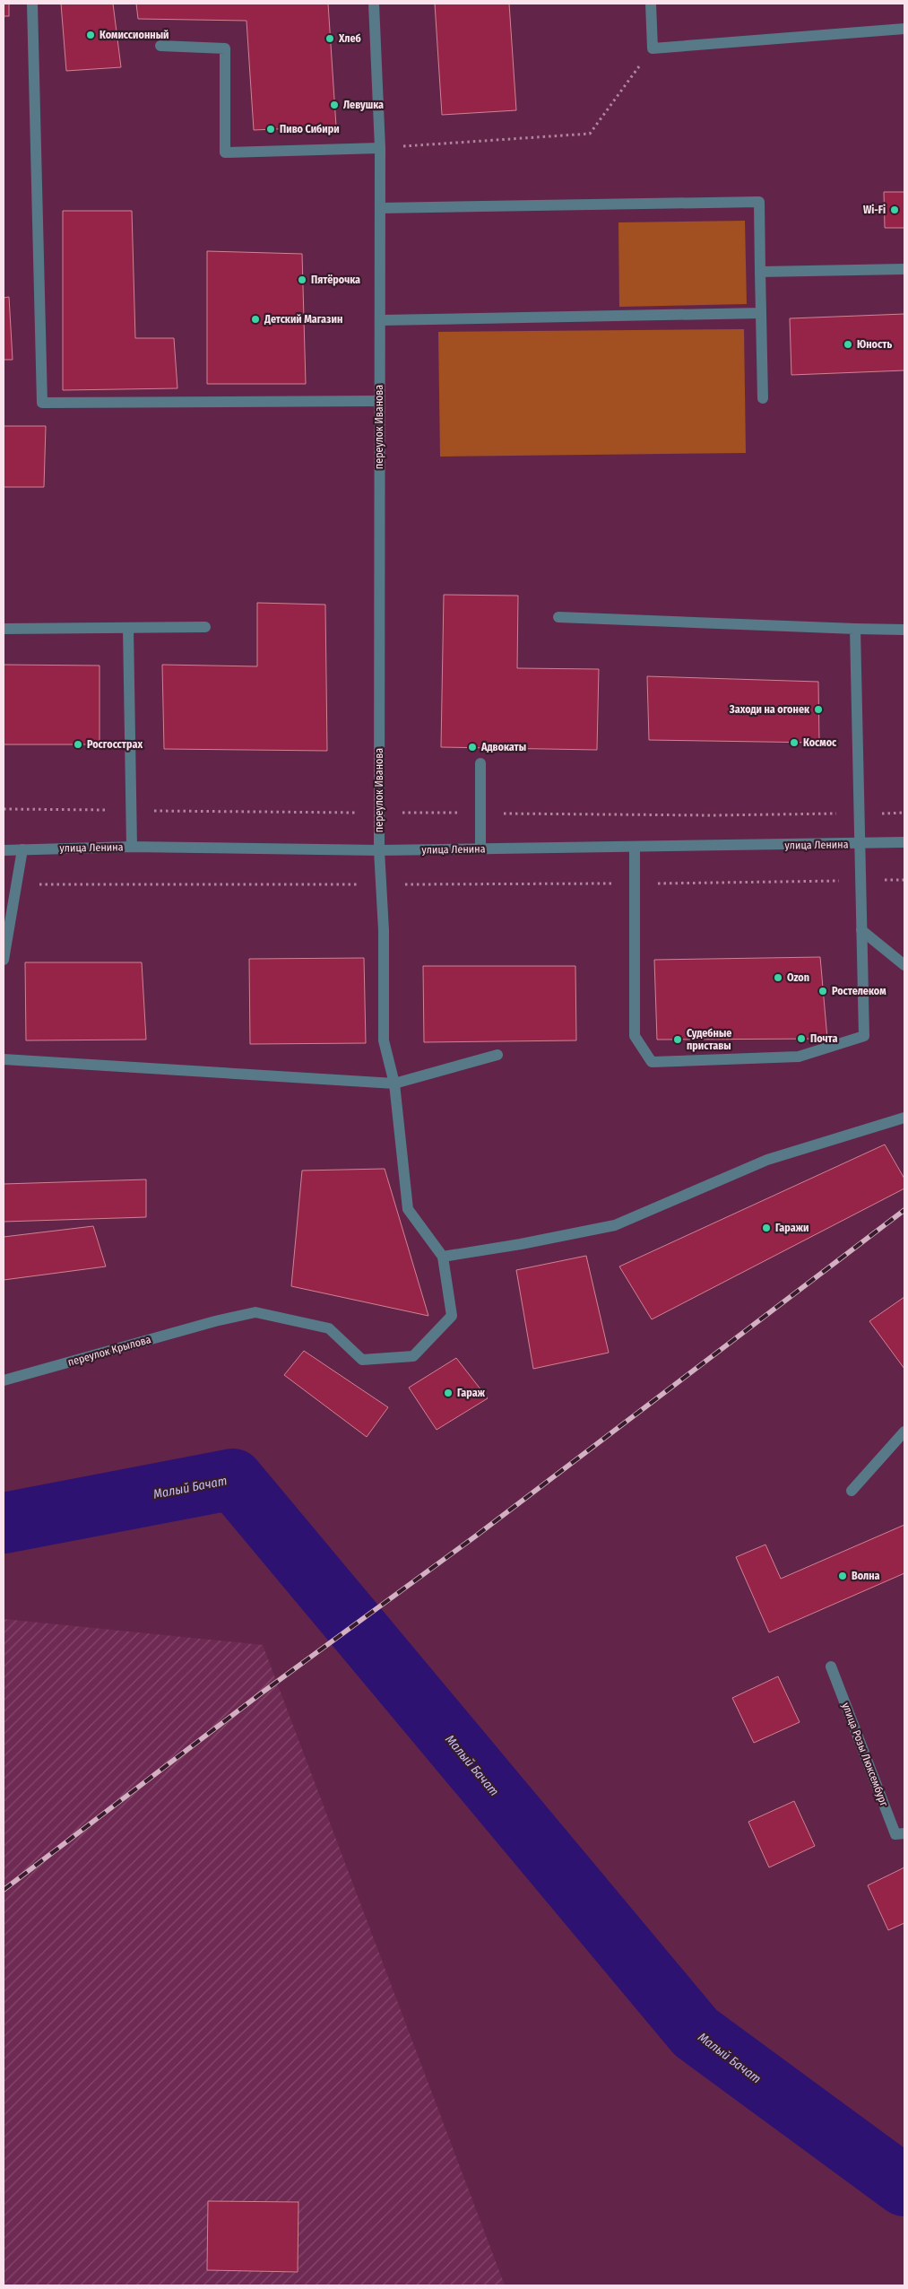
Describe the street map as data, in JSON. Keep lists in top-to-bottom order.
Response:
{
  "streets": {
    "street": [
      "переулок Иванова",
      "улица Ленина",
      "переулок Крылова",
      "улица Розы Люксембург"
    ]
  },
  "crossings": [
    ["переулок Иванова", "улица Ленина"],
    ["переулок Иванова", "переулок Крылова"]
  ],
  "water": ["Малый Бачат"],
  "places": [
    "Комиссионный",
    "Хлеб",
    "Левушка",
    "Пиво Сибири",
    "Wi-Fi",
    "Пятёрочка",
    "Детский Магазин",
    "Юность",
    "Заходи на огонек",
    "Космос",
    "Росгосстрах",
    "Адвокаты",
    "Ozon",
    "Ростелеком",
    "Почта",
    "Судебные приставы",
    "Гаражи",
    "Гараж",
    "Волна"
  ]
}
